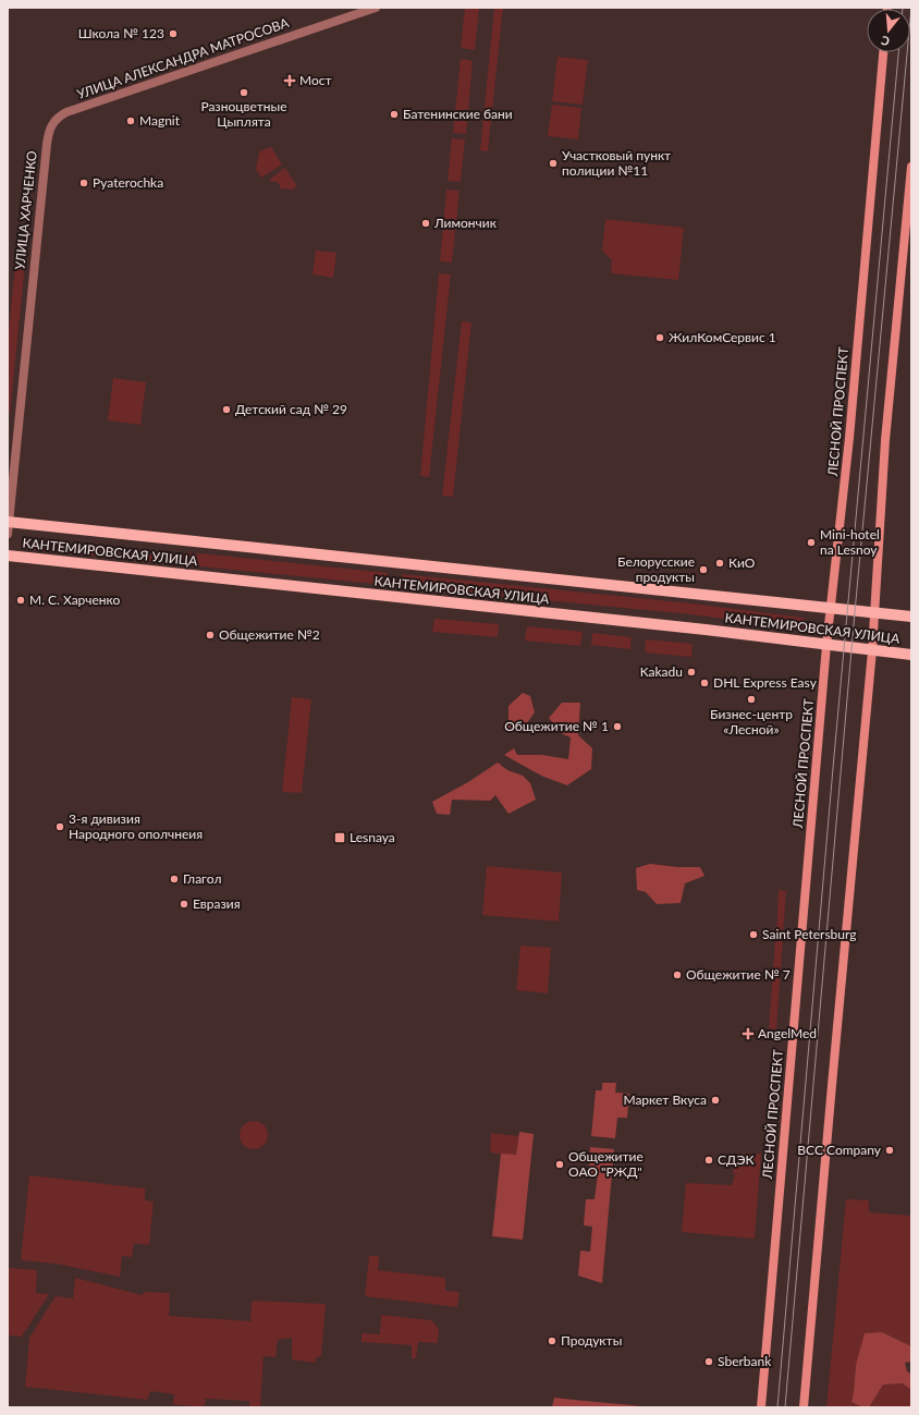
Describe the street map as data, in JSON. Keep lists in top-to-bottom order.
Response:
{
  "streets": {
    "main road": ["ЛЕСНОЙ ПРОСПЕКТ", "КАНТЕМИРОВСКАЯ УЛИЦА"],
    "street": ["УЛИЦА АЛЕКСАНДРА МАТРОСОВА", "УЛИЦА ХАРЧЕНКО"]
  },
  "crossings": [
    ["УЛИЦА АЛЕКСАНДРА МАТРОСОВА", "УЛИЦА ХАРЧЕНКО"],
    ["УЛИЦА ХАРЧЕНКО", "КАНТЕМИРОВСКАЯ УЛИЦА"],
    ["ЛЕСНОЙ ПРОСПЕКТ", "КАНТЕМИРОВСКАЯ УЛИЦА"]
  ],
  "places": {
    "other": [
      "Школа № 123",
      "Разноцветные Цыплята",
      "Батенинские бани",
      "Magnit",
      "Участковый пункт полиции №11",
      "Pyaterochka",
      "Лимончик",
      "ЖилКомСервис 1",
      "Детский сад № 29",
      "Mini-hotel na Lesnoy",
      "КиО",
      "Белорусские продукты",
      "М. С. Харченко",
      "Общежитие №2",
      "Kakadu",
      "DHL Express Easy",
      "Бизнес-центр «Лесной»",
      "Общежитие № 1",
      "3-я дивизия Народного ополчнеия",
      "Глагол",
      "Евразия",
      "Saint Petersburg",
      "Общежитие № 7",
      "Маркет Вкуса",
      "BCC Company",
      "СДЭК",
      "Общежитие ОАО \"РЖД\"",
      "Продукты",
      "Sberbank"
    ],
    "health": ["Мост", "AngelMed"],
    "transit": ["Lesnaya"]
  },
  "north": "bottom"
}
